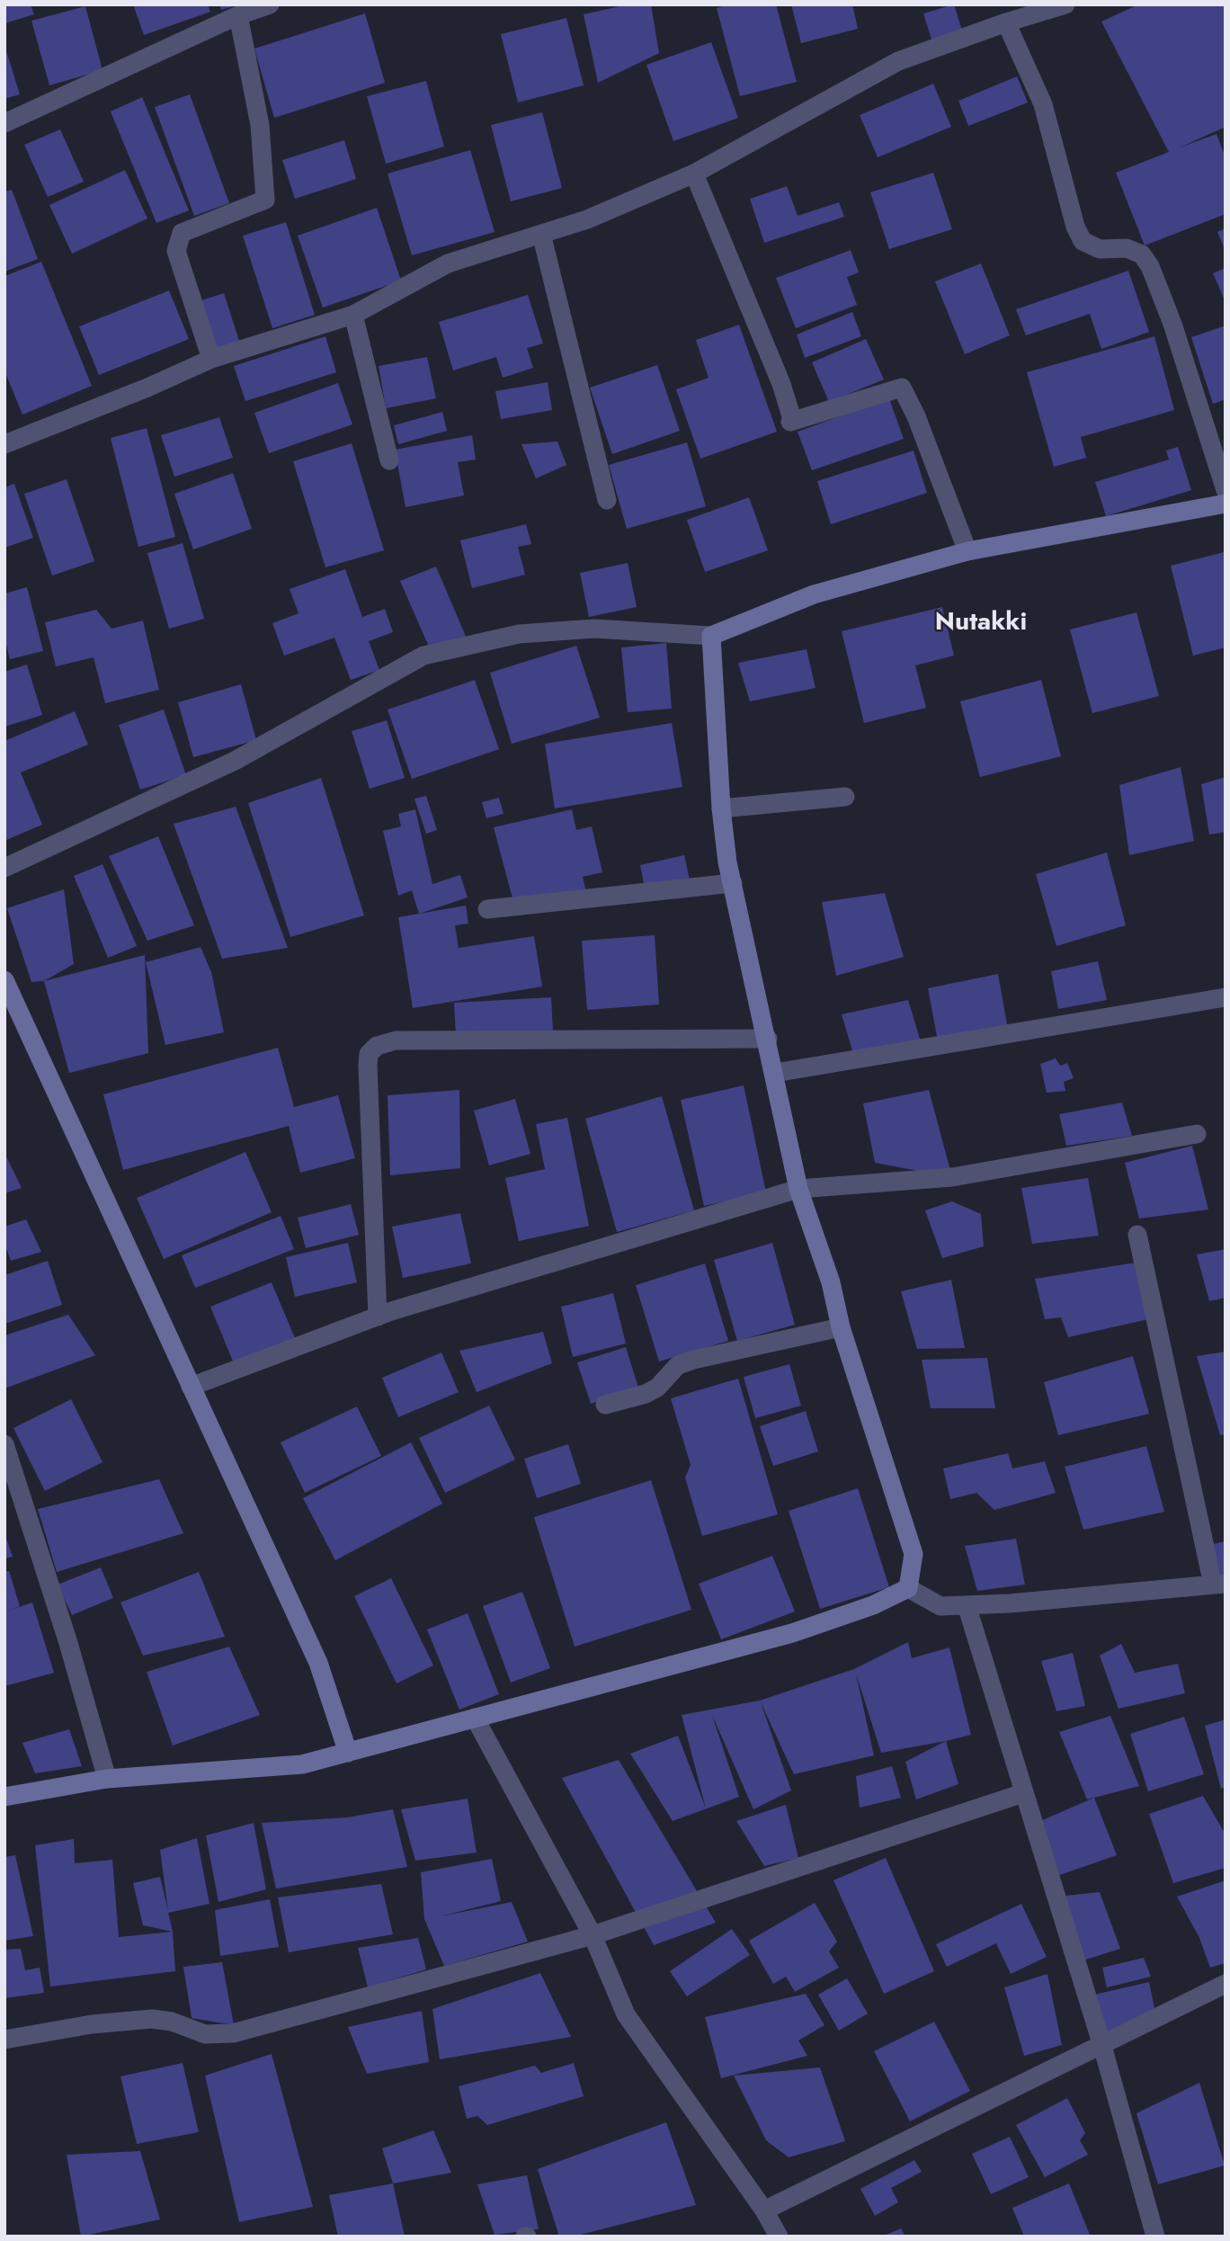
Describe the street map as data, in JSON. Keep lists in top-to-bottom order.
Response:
{
  "districts": ["Nutakki"]
}
